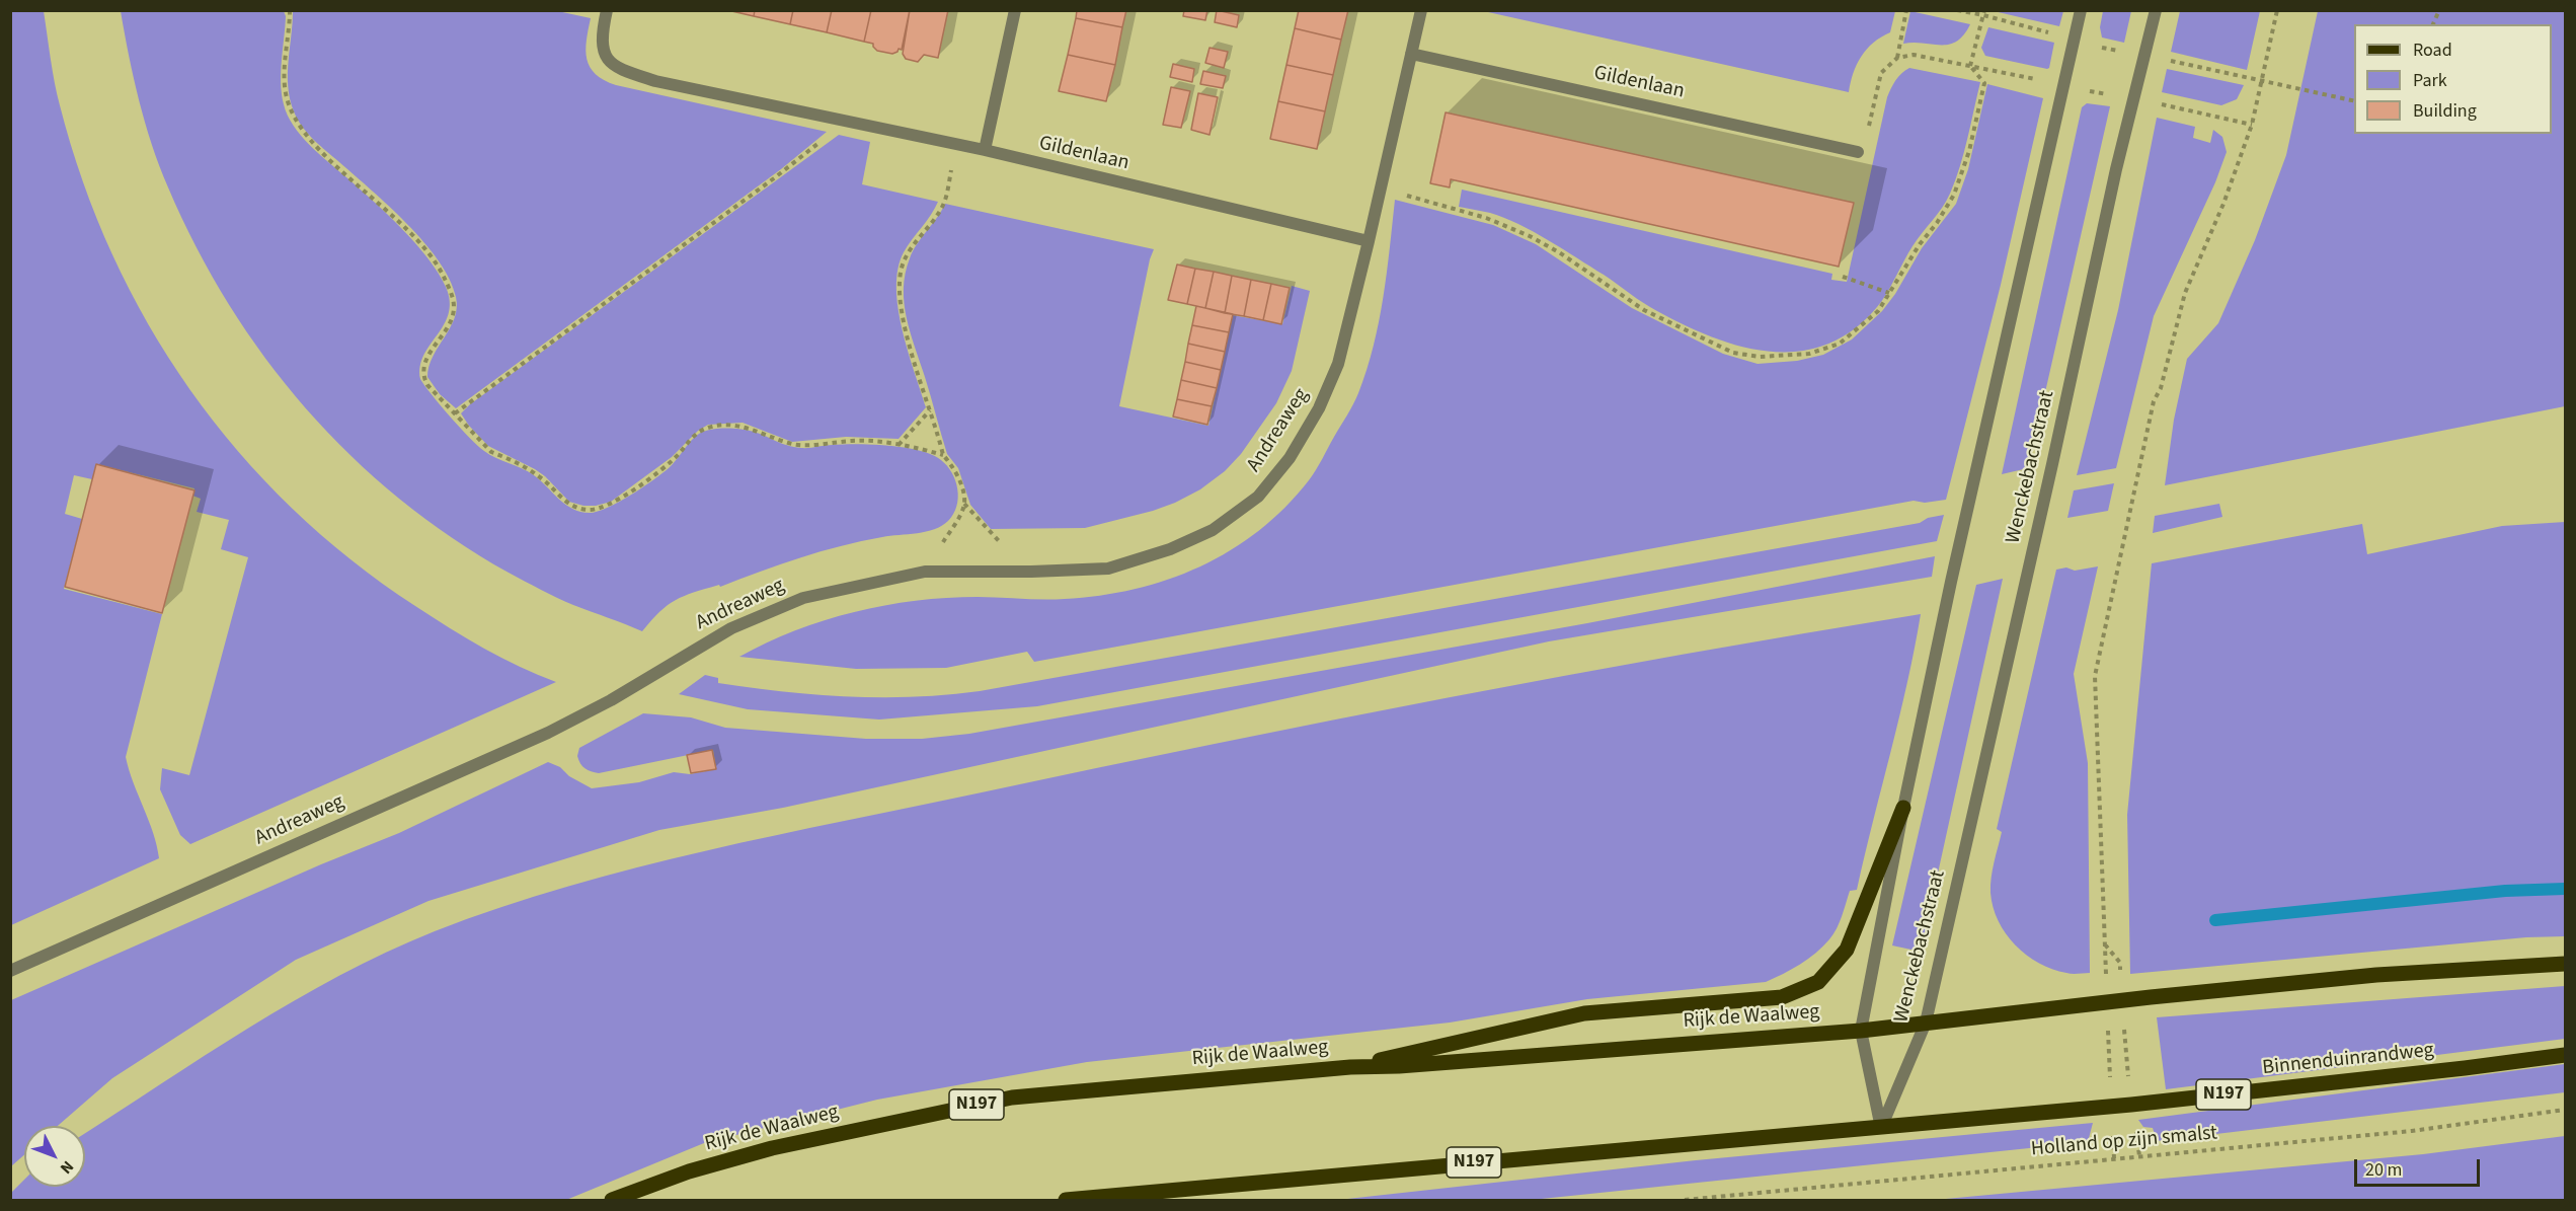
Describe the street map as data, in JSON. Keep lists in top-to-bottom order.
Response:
{
  "streets": {
    "main road": ["Rijk de Waalweg", "Binnenduinrandweg", "N197"],
    "street": ["Gildenlaan", "Andreaweg", "Wenckebachstraat"],
    "path": ["Holland op zijn smalst"]
  },
  "crossings": [
    ["Gildenlaan", "Andreaweg"],
    ["Wenckebachstraat", "Rijk de Waalweg"],
    ["Wenckebachstraat", "Binnenduinrandweg"],
    ["Wenckebachstraat", "N197"],
    ["Rijk de Waalweg", "N197"],
    ["Binnenduinrandweg", "N197"]
  ],
  "legend": ["Road", "Park", "Building"],
  "scale_bar": "20 m",
  "north": "bottom right"
}
